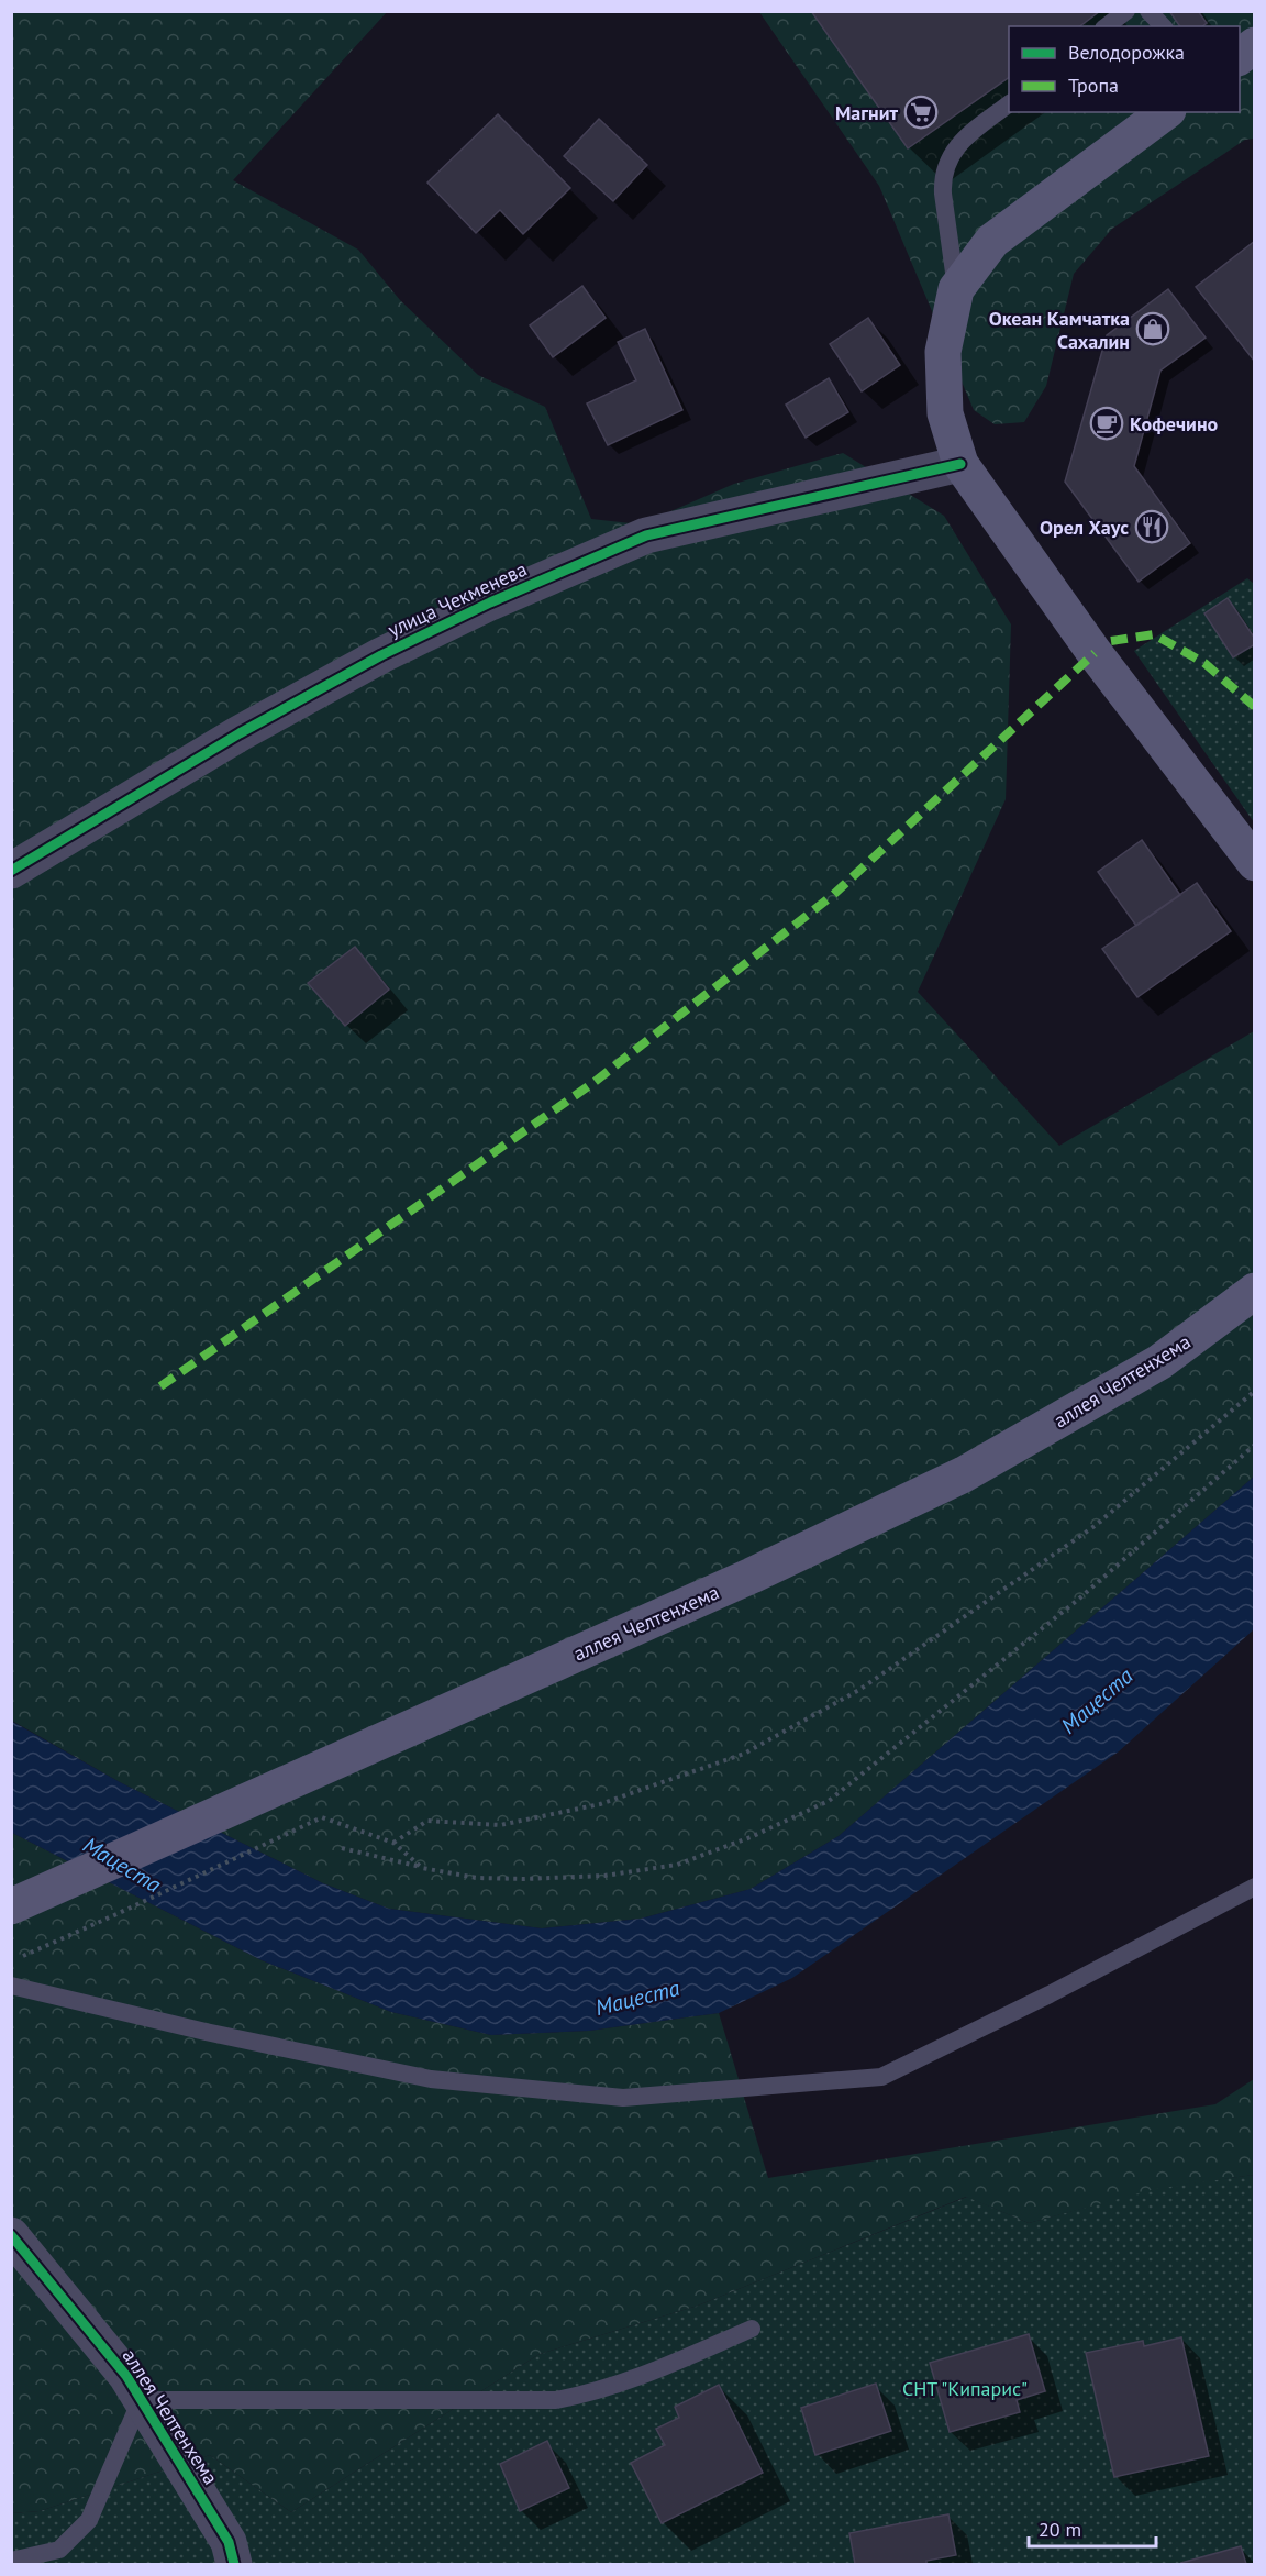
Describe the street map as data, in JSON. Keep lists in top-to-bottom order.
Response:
{
  "streets": {
    "main road": ["аллея Челтенхема"],
    "street": ["улица Чекменева"]
  },
  "water": ["Мацеста"],
  "parks": ["СНТ \"Кипарис\""],
  "places": {
    "supermarket": ["Магнит"],
    "shop": ["Океан Камчатка Сахалин"],
    "cafe": ["Кофечино"],
    "restaurant": ["Орел Хаус"]
  },
  "legend": ["Велодорожка", "Тропа"],
  "scale_bar": "20 m"
}
